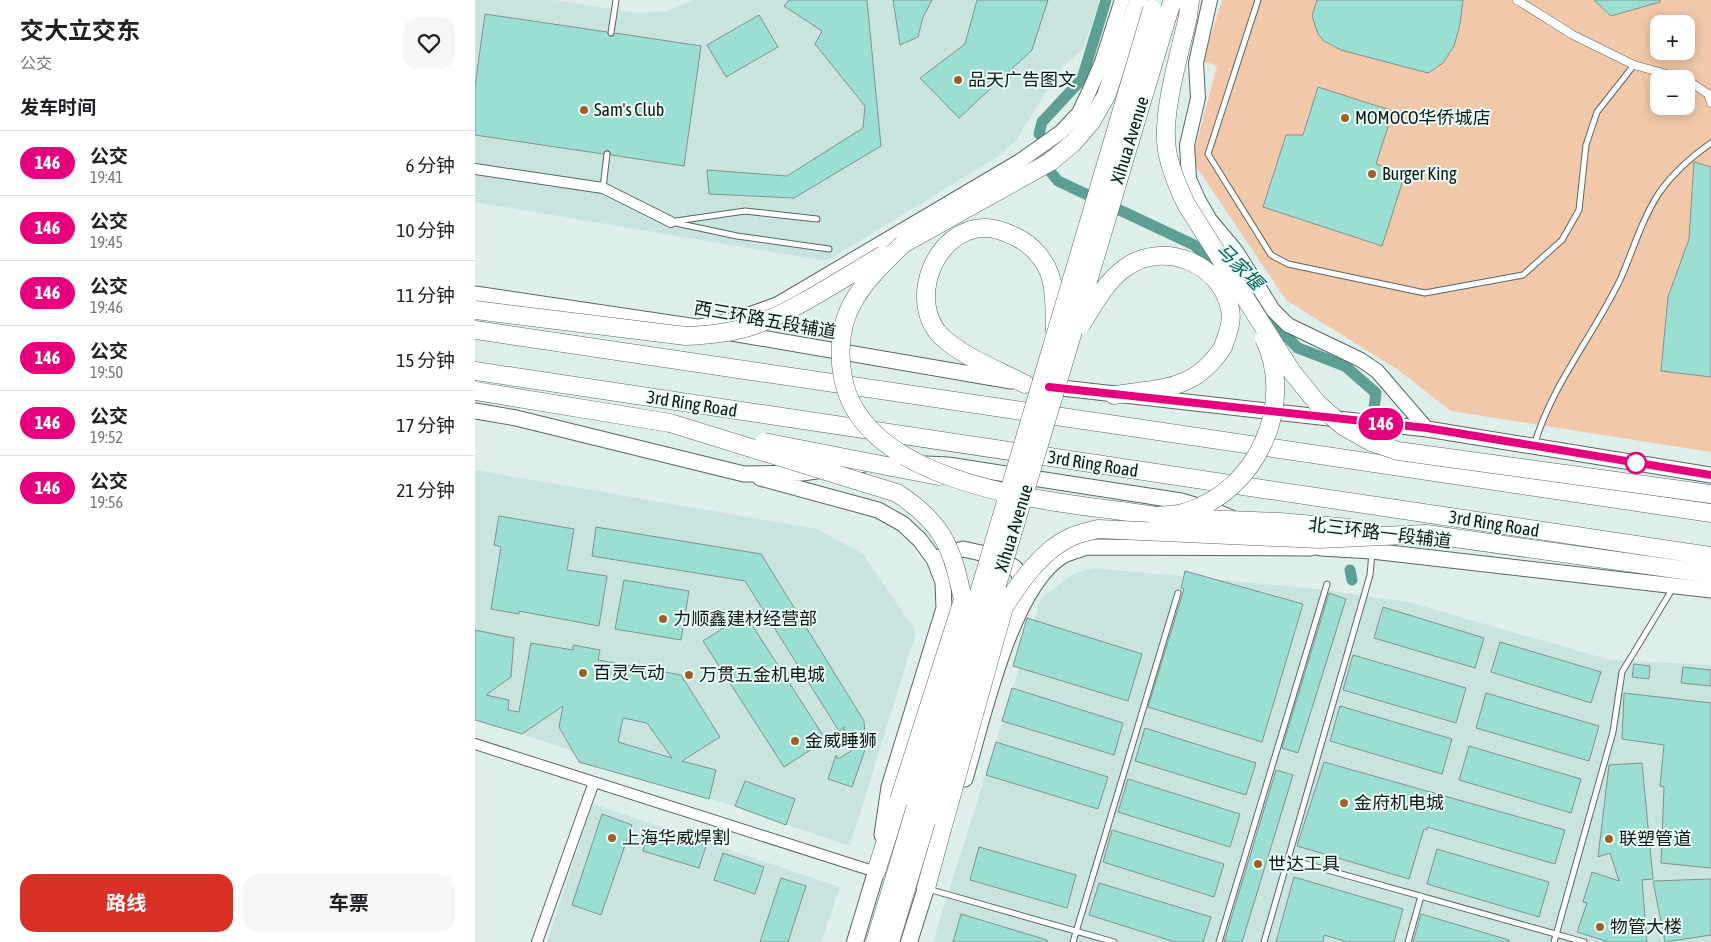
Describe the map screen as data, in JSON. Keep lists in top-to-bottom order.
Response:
{
  "streets": {
    "highway": ["Xihua Avenue", "3rd Ring Road"],
    "main road": ["西三环路五段辅道", "北三环路一段辅道"]
  },
  "water": ["马家堰"],
  "places": [
    "品天广告图文",
    "Sam's Club",
    "MOMOCO华侨城店",
    "Burger King",
    "力顺鑫建材经营部",
    "百灵气动",
    "万贯五金机电城",
    "金威睡狮",
    "金府机电城",
    "上海华威焊割",
    "联塑管道",
    "世达工具",
    "物管大楼"
  ],
  "lines": ["bus line 146"],
  "page": {
    "heading": [
      ["交大立交东", "公交"],
      "发车时间"
    ],
    "on_map": "146",
    "map_buttons": ["+", "−"],
    "list": [
      {
        "mark": "146",
        "name": "公交",
        "note": "19:41",
        "value": "6 分钟"
      },
      {
        "mark": "146",
        "name": "公交",
        "note": "19:45",
        "value": "10 分钟"
      },
      {
        "mark": "146",
        "name": "公交",
        "note": "19:46",
        "value": "11 分钟"
      },
      {
        "mark": "146",
        "name": "公交",
        "note": "19:50",
        "value": "15 分钟"
      },
      {
        "mark": "146",
        "name": "公交",
        "note": "19:52",
        "value": "17 分钟"
      },
      {
        "mark": "146",
        "name": "公交",
        "note": "19:56",
        "value": "21 分钟"
      }
    ],
    "buttons": ["路线", "车票"]
  }
}
